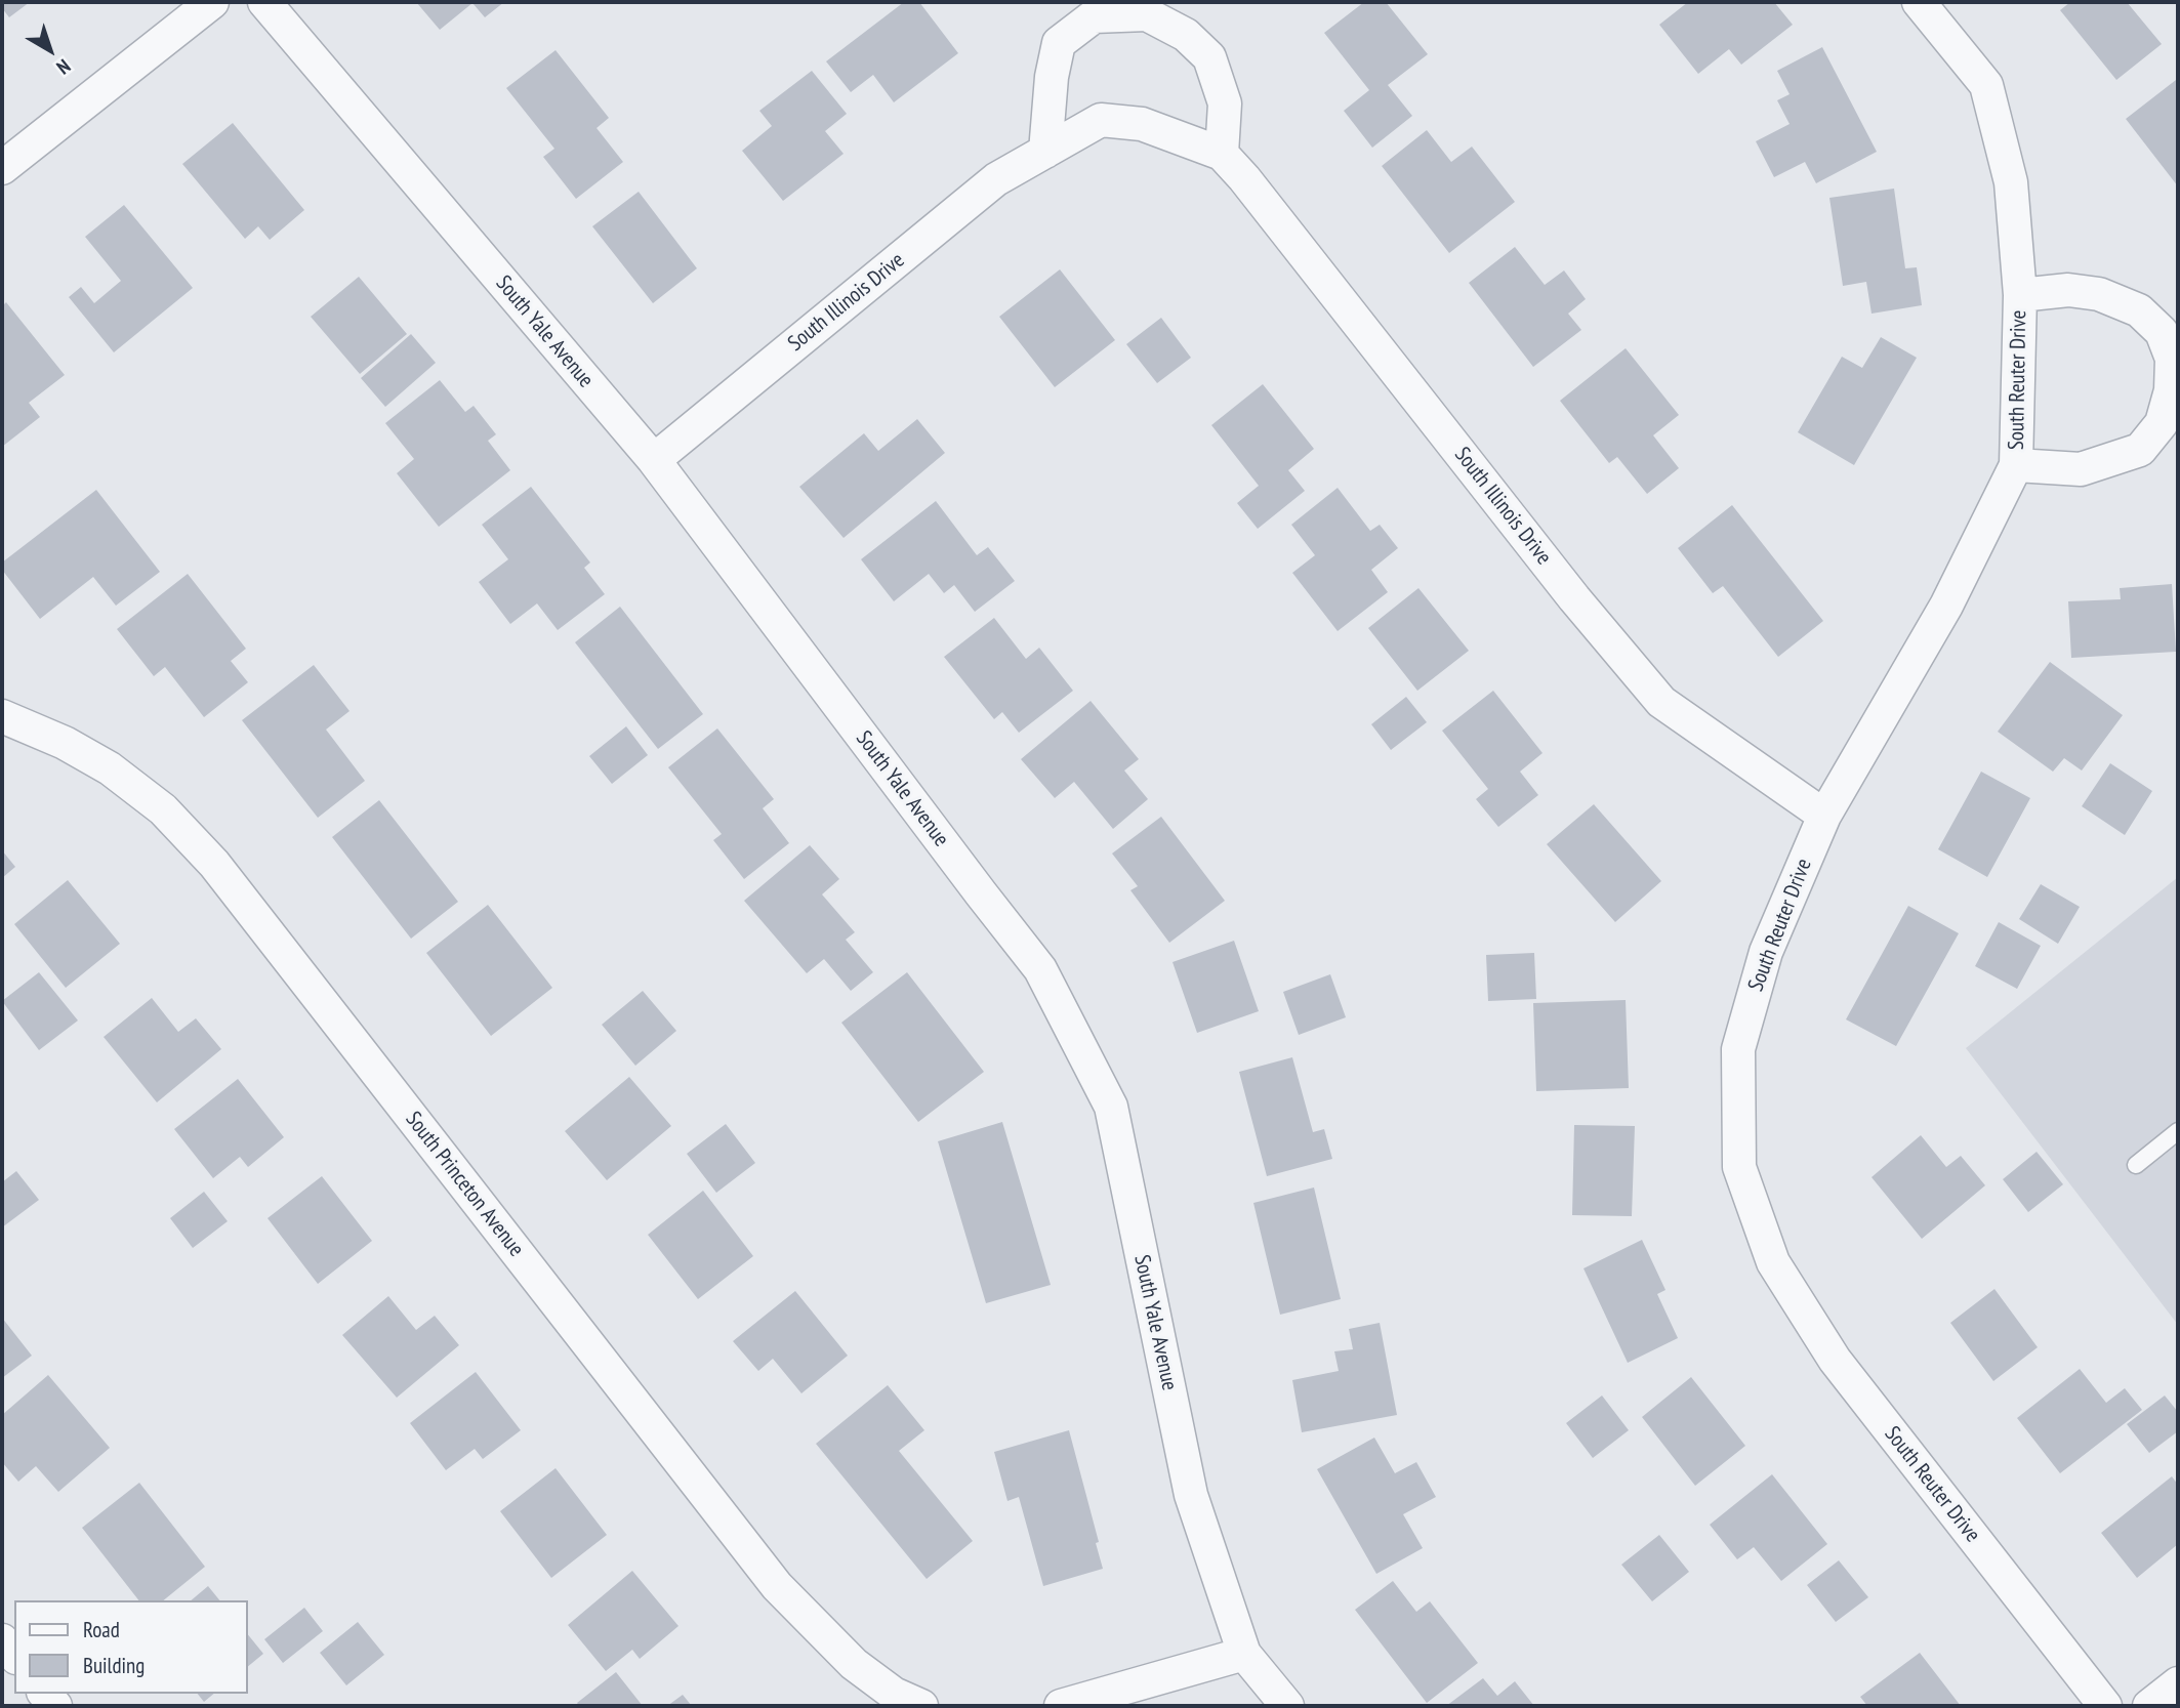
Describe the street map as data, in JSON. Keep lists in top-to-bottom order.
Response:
{
  "streets": {
    "street": [
      "South Illinois Drive",
      "South Yale Avenue",
      "South Reuter Drive",
      "South Princeton Avenue"
    ]
  },
  "crossings": [
    ["South Illinois Drive", "South Yale Avenue"],
    ["South Illinois Drive", "South Reuter Drive"]
  ],
  "legend": ["Road", "Building"],
  "north": "bottom right"
}
